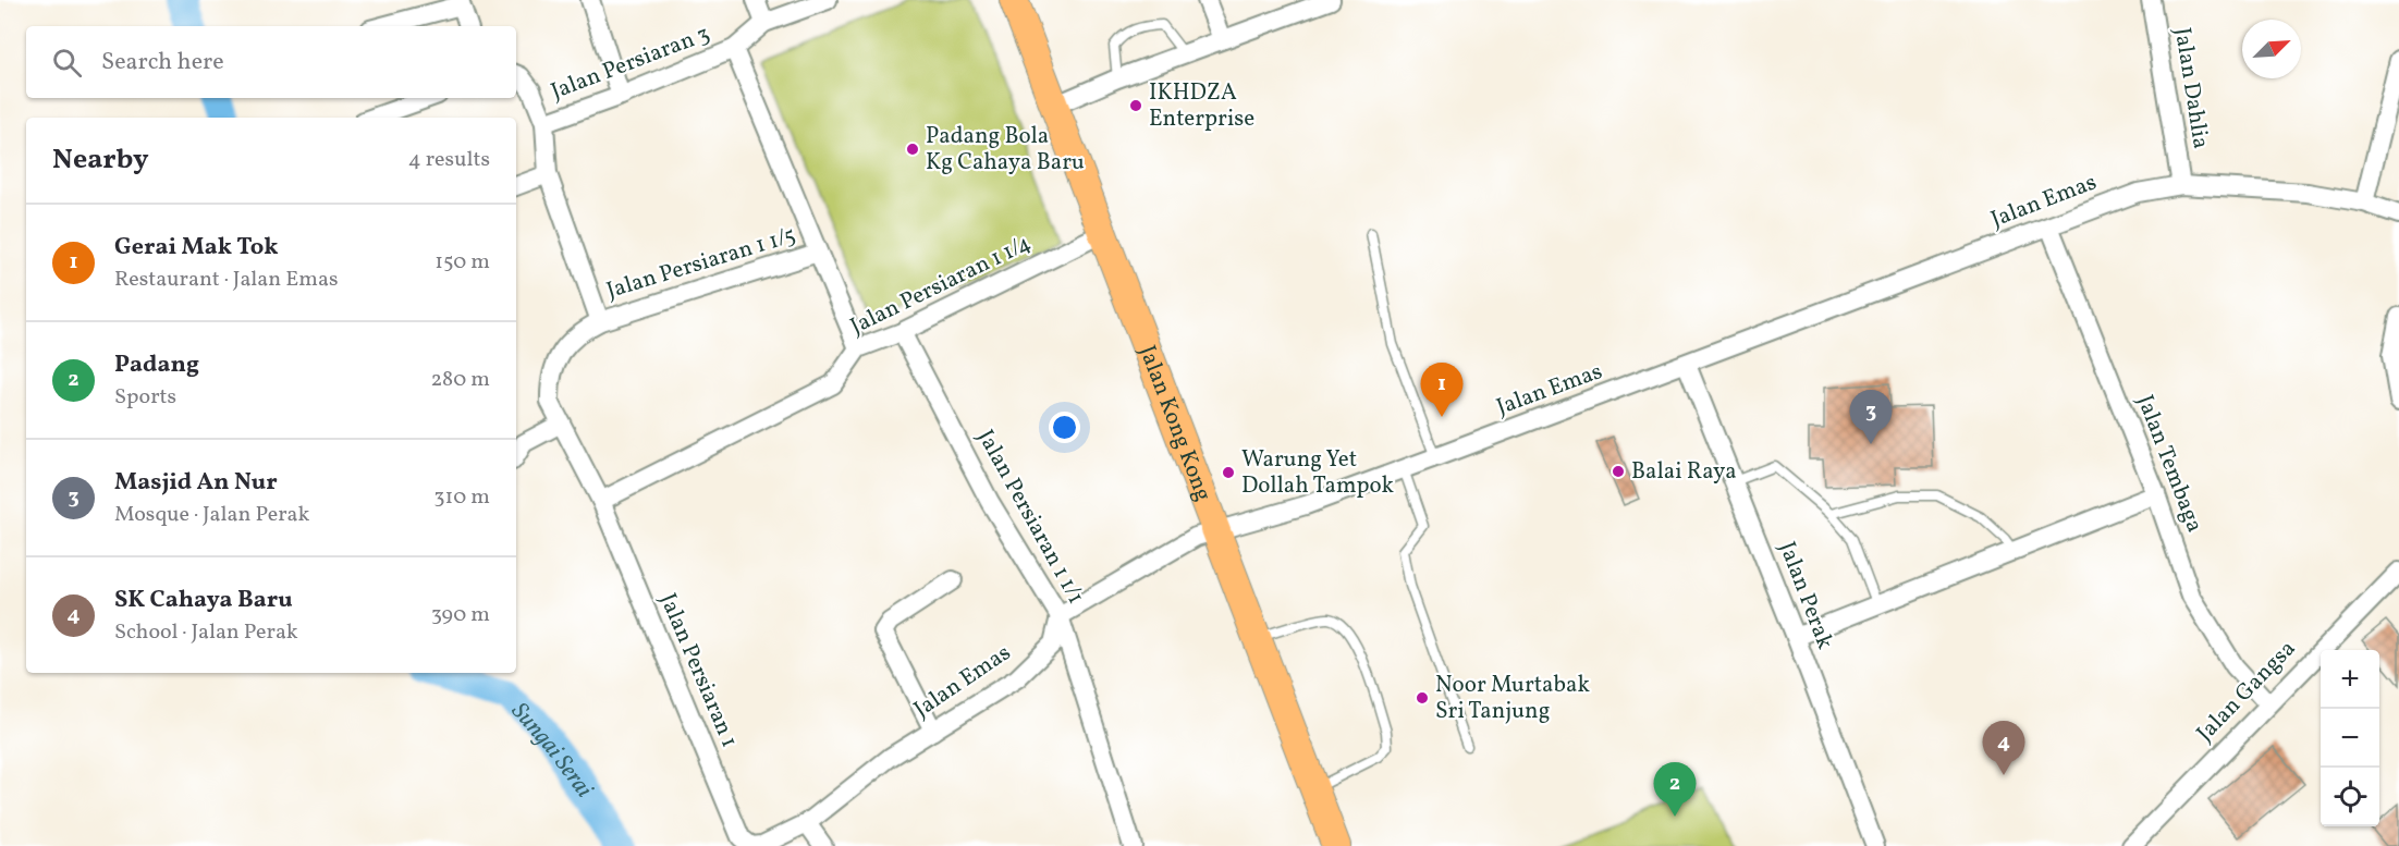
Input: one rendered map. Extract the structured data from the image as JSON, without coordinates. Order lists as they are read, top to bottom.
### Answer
{
  "streets": {
    "main road": ["Jalan Kong Kong"],
    "street": [
      "Jalan Persiaran 3",
      "Jalan Dahlia",
      "Jalan Emas",
      "Jalan Persiaran 1 1/5",
      "Jalan Persiaran 1 1/4",
      "Jalan Tembaga",
      "Jalan Persiaran 1 1/1",
      "Jalan Perak",
      "Jalan Persiaran 1",
      "Jalan Gangsa"
    ]
  },
  "crossings": [
    ["Jalan Dahlia", "Jalan Emas"],
    ["Jalan Emas", "Jalan Kong Kong"],
    ["Jalan Emas", "Jalan Tembaga"],
    ["Jalan Emas", "Jalan Persiaran 1 1/1"],
    ["Jalan Emas", "Jalan Perak"],
    ["Jalan Emas", "Jalan Persiaran 1"],
    ["Jalan Persiaran 1 1/5", "Jalan Persiaran 1"],
    ["Jalan Persiaran 1 1/4", "Jalan Kong Kong"],
    ["Jalan Persiaran 1 1/4", "Jalan Persiaran 1 1/1"],
    ["Jalan Persiaran 1 1/4", "Jalan Persiaran 1"],
    ["Jalan Tembaga", "Jalan Gangsa"]
  ],
  "water": ["Sungai Serai"],
  "places": [
    "IKHDZA Enterprise",
    "Padang Bola Kg Cahaya Baru",
    "Balai Raya",
    "Warung Yet Dollah Tampok",
    "Noor Murtabak Sri Tanjung"
  ],
  "north": "top right",
  "page": {
    "search": "Search here",
    "heading": ["Nearby", "4 results"],
    "list": [
      {
        "mark": "1",
        "name": "Gerai Mak Tok",
        "note": "Restaurant · Jalan Emas",
        "value": "150 m"
      },
      {
        "mark": "2",
        "name": "Padang",
        "note": "Sports",
        "value": "280 m"
      },
      {
        "mark": "3",
        "name": "Masjid An Nur",
        "note": "Mosque · Jalan Perak",
        "value": "310 m"
      },
      {
        "mark": "4",
        "name": "SK Cahaya Baru",
        "note": "School · Jalan Perak",
        "value": "390 m"
      }
    ],
    "pins": [
      "1",
      "3",
      "4",
      "2"
    ],
    "map_buttons": ["+", "−"]
  }
}
